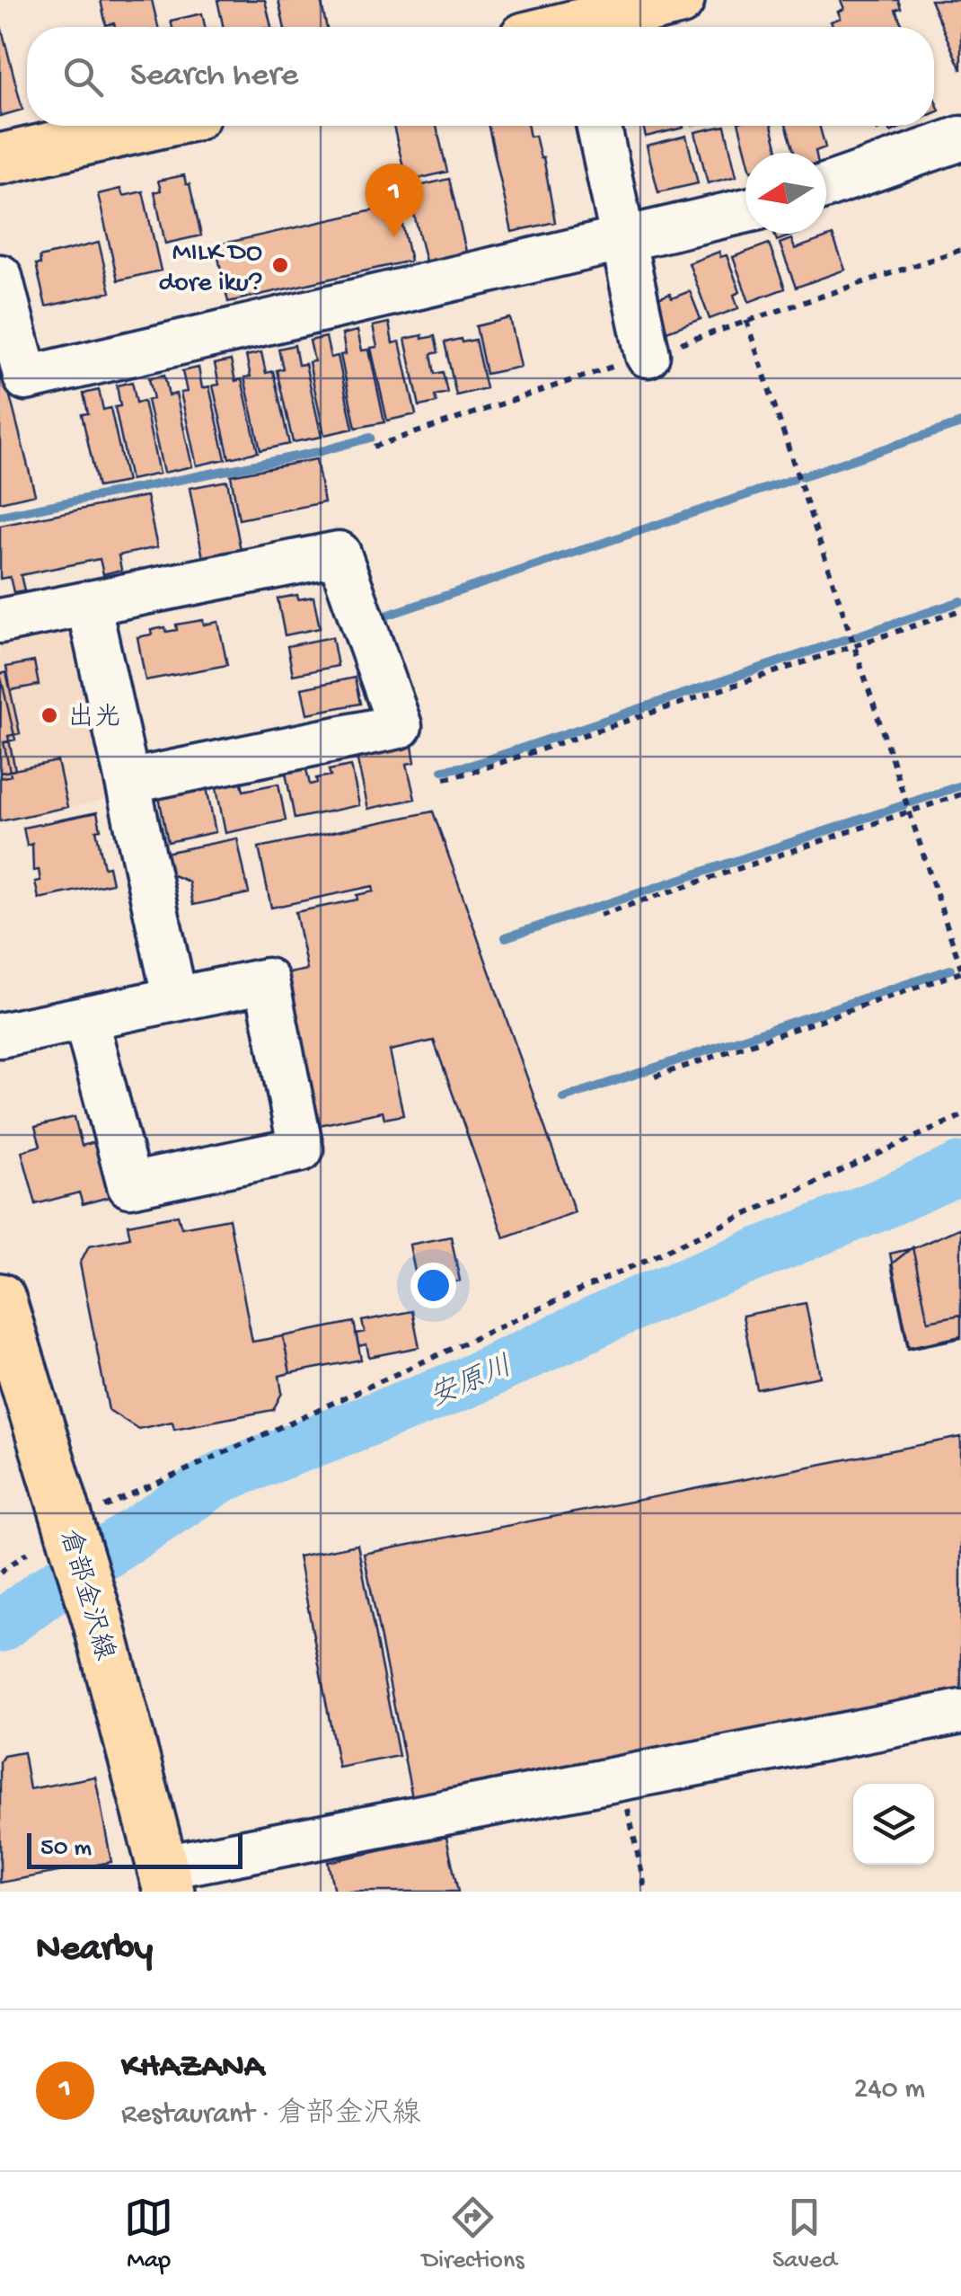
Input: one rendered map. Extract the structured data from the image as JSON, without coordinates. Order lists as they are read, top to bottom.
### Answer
{
  "streets": {
    "main road": ["倉部金沢線"]
  },
  "water": ["安原川"],
  "places": ["MILK DO dore iku?", "出光"],
  "scale_bar": "50 m",
  "north": "left",
  "page": {
    "search": "Search here",
    "pins": "1",
    "scale": "50 m",
    "heading": "Nearby",
    "list": [
      {
        "mark": "1",
        "name": "KHAZANA",
        "note": "Restaurant · 倉部金沢線",
        "value": "240 m"
      }
    ],
    "nav": ["Map", "Directions", "Saved"]
  }
}
